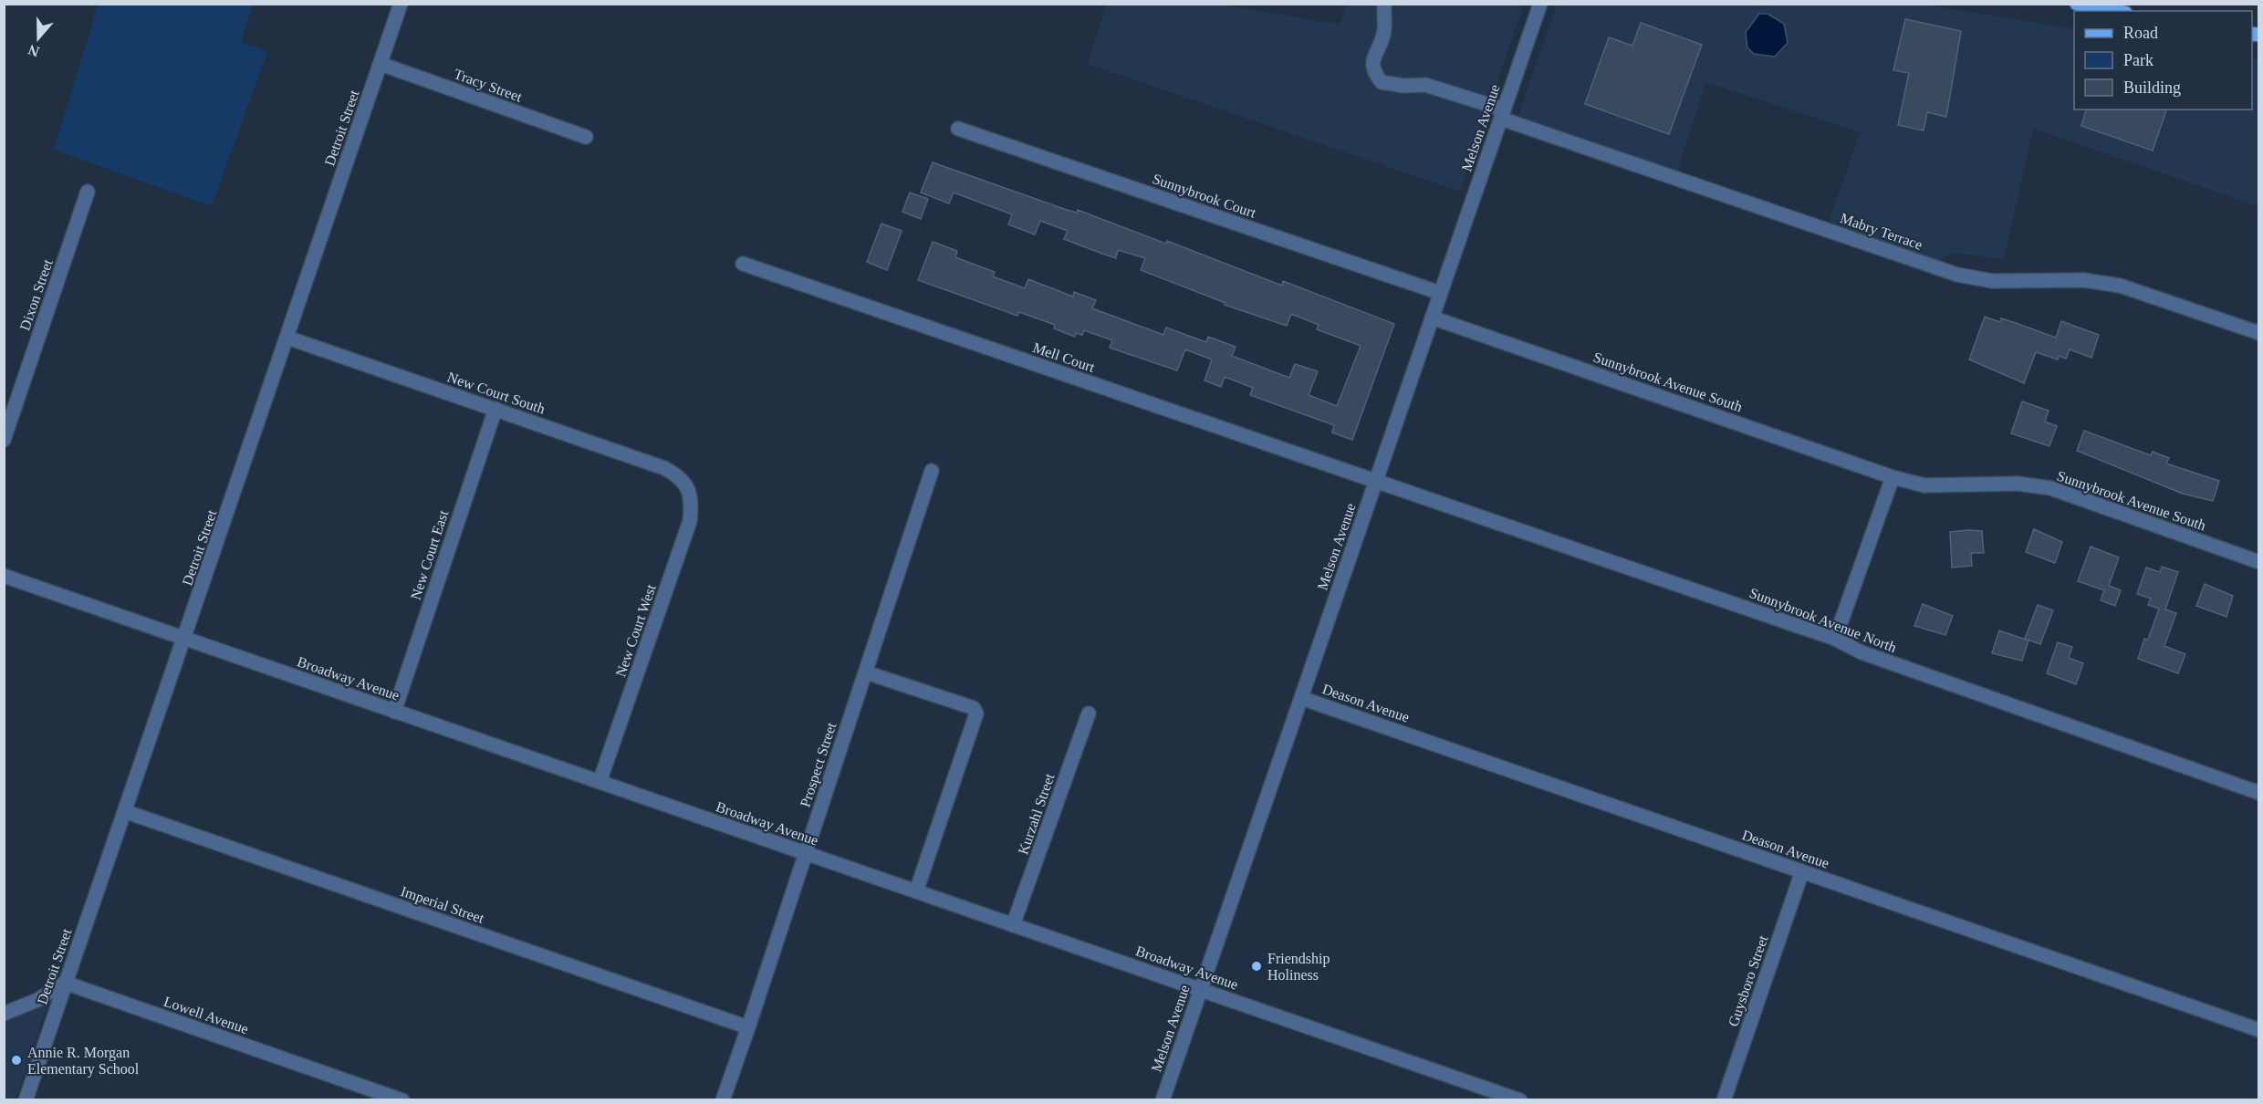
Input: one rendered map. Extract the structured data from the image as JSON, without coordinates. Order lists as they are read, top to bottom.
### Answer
{
  "streets": {
    "street": [
      "Tracy Street",
      "Detroit Street",
      "Melson Avenue",
      "Sunnybrook Court",
      "Mabry Terrace",
      "Dixon Street",
      "Mell Court",
      "Sunnybrook Avenue South",
      "New Court South",
      "New Court East",
      "Sunnybrook Avenue North",
      "New Court West",
      "Broadway Avenue",
      "Deason Avenue",
      "Prospect Street",
      "Kurzahl Street",
      "Imperial Street",
      "Guysboro Street",
      "Lowell Avenue"
    ]
  },
  "crossings": [
    ["Tracy Street", "Detroit Street"],
    ["Detroit Street", "New Court South"],
    ["Detroit Street", "Broadway Avenue"],
    ["Detroit Street", "Imperial Street"],
    ["Detroit Street", "Lowell Avenue"],
    ["Melson Avenue", "Sunnybrook Court"],
    ["Melson Avenue", "Mabry Terrace"],
    ["Melson Avenue", "Mell Court"],
    ["Melson Avenue", "Sunnybrook Avenue South"],
    ["Melson Avenue", "Sunnybrook Avenue North"],
    ["Melson Avenue", "Broadway Avenue"],
    ["Melson Avenue", "Deason Avenue"],
    ["Mell Court", "Sunnybrook Avenue North"],
    ["New Court South", "New Court East"],
    ["New Court South", "New Court West"],
    ["New Court East", "Broadway Avenue"],
    ["New Court West", "Broadway Avenue"],
    ["Broadway Avenue", "Prospect Street"],
    ["Broadway Avenue", "Kurzahl Street"],
    ["Deason Avenue", "Guysboro Street"],
    ["Prospect Street", "Imperial Street"]
  ],
  "places": ["Friendship Holiness", "Annie R. Morgan Elementary School"],
  "legend": ["Road", "Park", "Building"],
  "north": "bottom"
}
